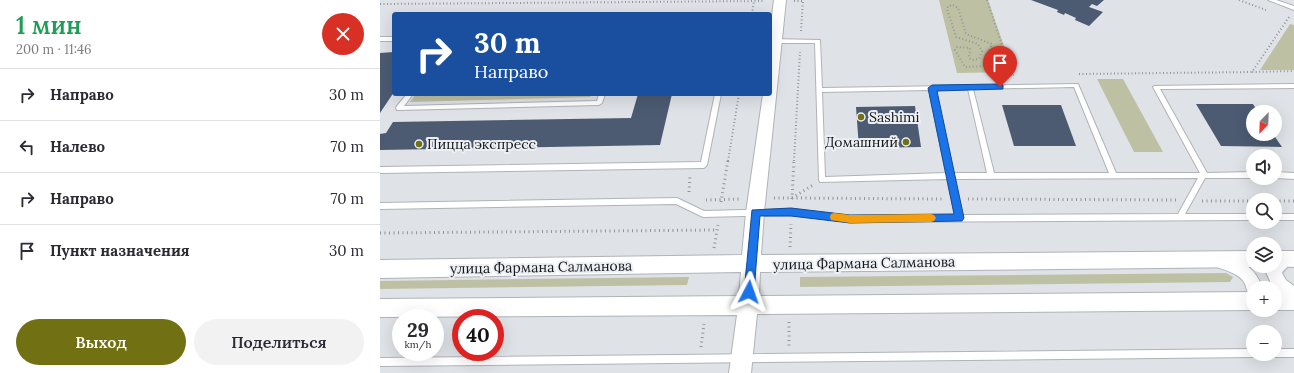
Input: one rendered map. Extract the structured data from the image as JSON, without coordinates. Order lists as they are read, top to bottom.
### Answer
{
  "streets": {
    "street": ["улица Фармана Салманова"]
  },
  "places": ["Sashimi", "Домашний", "Пицца экспресс"],
  "north": "bottom left",
  "page": {
    "heading": ["1 мин", "200 m · 11:46"],
    "turn": ["30 m", "Направо"],
    "list": [
      {
        "name": "Направо",
        "value": "30 m"
      },
      {
        "name": "Налево",
        "value": "70 m"
      },
      {
        "name": "Направо",
        "value": "70 m"
      },
      {
        "name": "Пункт назначения",
        "value": "30 m"
      }
    ],
    "map_buttons": ["+", "−"],
    "speed": "29 km/h",
    "limit": "40",
    "buttons": ["Выход", "Поделиться"]
  }
}
